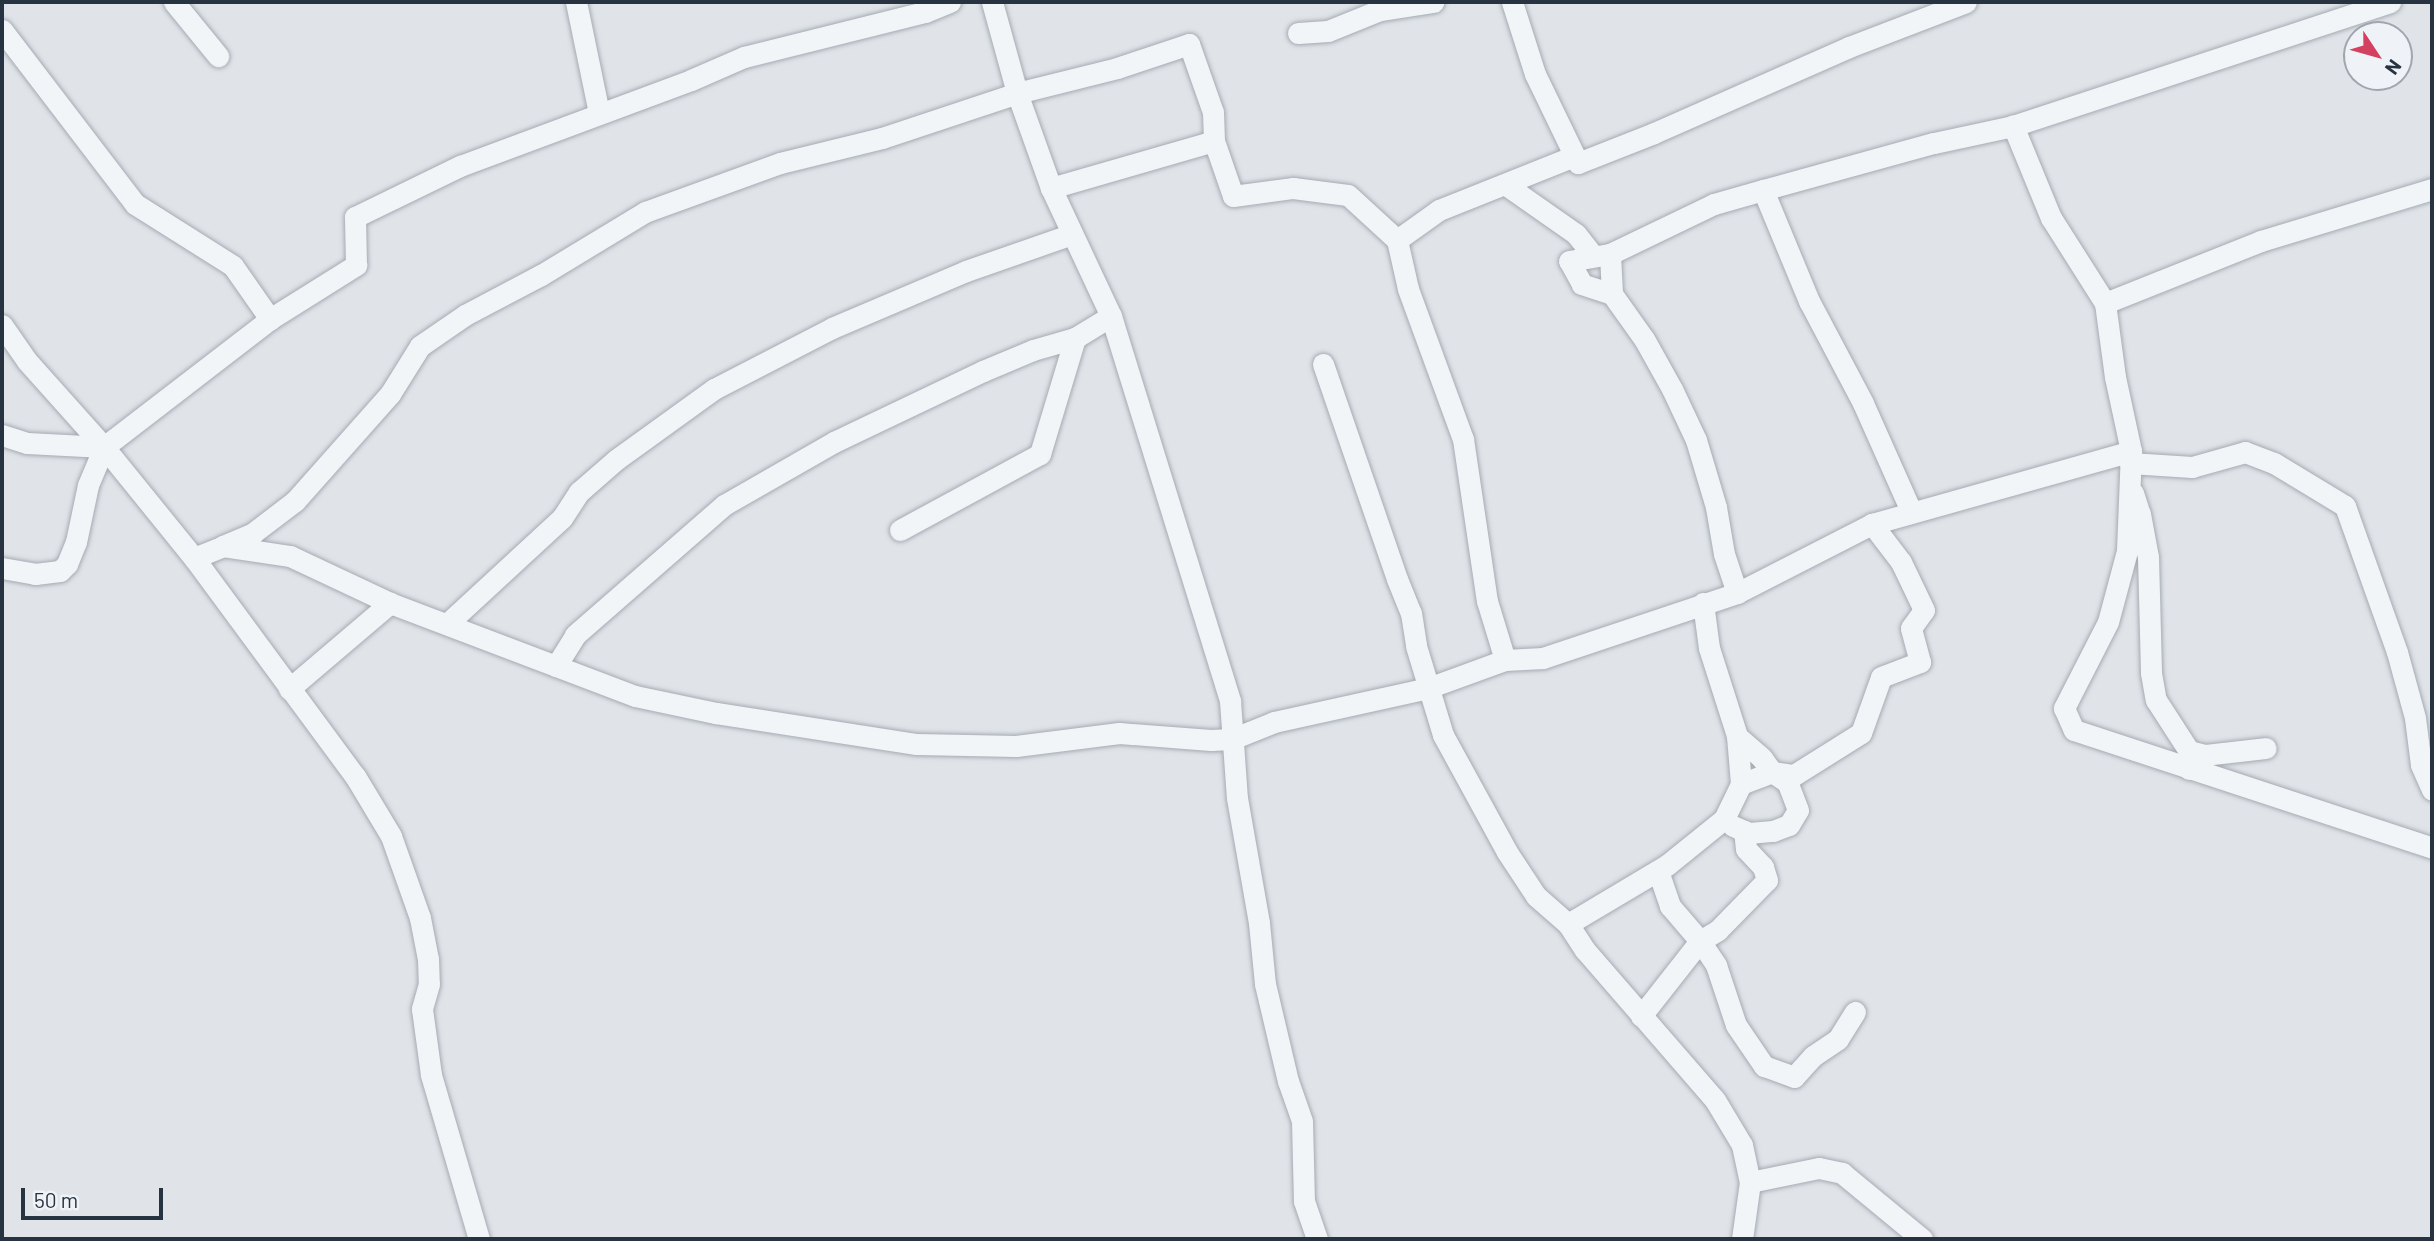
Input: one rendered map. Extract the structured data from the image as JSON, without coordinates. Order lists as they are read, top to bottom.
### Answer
{
  "scale_bar": "50 m",
  "north": "bottom right"
}
